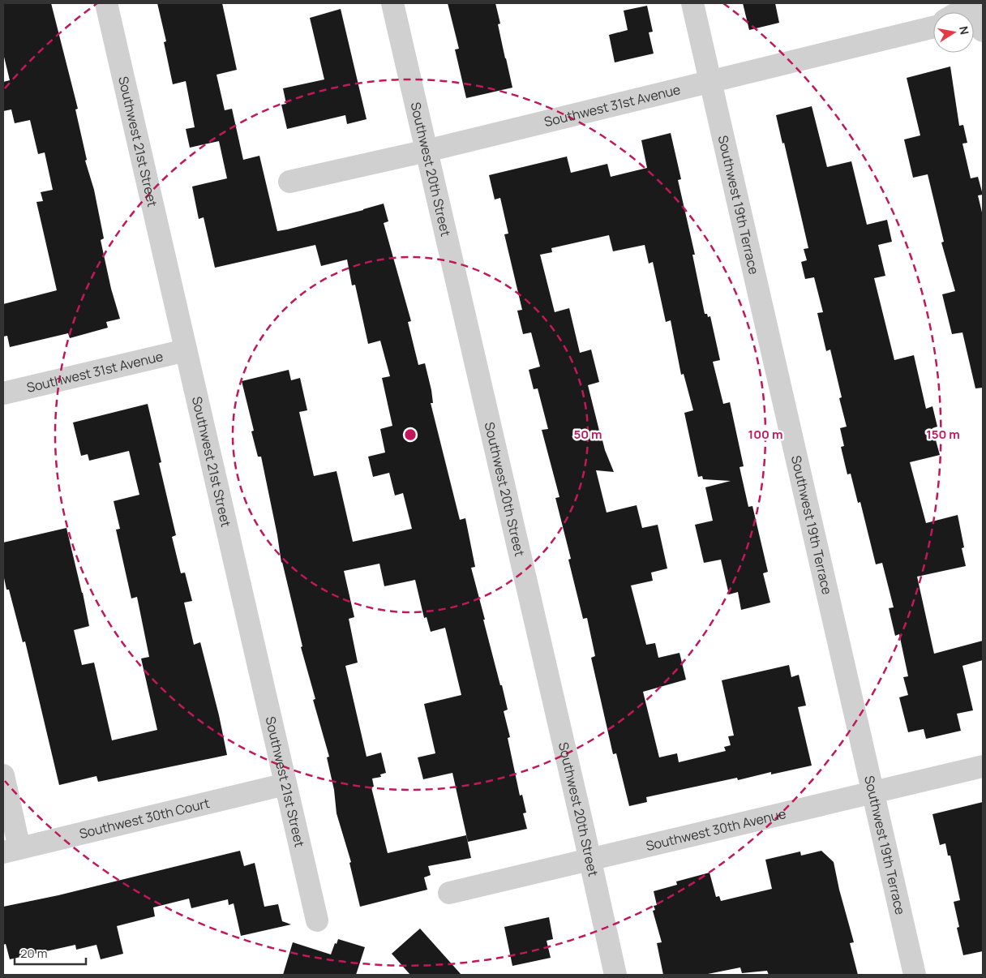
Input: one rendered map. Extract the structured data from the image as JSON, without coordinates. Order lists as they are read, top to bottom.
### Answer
{
  "streets": {
    "street": [
      "Southwest 31st Avenue",
      "Southwest 21st Street",
      "Southwest 20th Street",
      "Southwest 19th Terrace",
      "Southwest 30th Court",
      "Southwest 30th Avenue"
    ]
  },
  "crossings": [
    ["Southwest 31st Avenue", "Southwest 21st Street"],
    ["Southwest 31st Avenue", "Southwest 20th Street"],
    ["Southwest 31st Avenue", "Southwest 19th Terrace"],
    ["Southwest 21st Street", "Southwest 30th Court"],
    ["Southwest 20th Street", "Southwest 30th Avenue"],
    ["Southwest 19th Terrace", "Southwest 30th Avenue"]
  ],
  "scale_bar": "20 m",
  "north": "right",
  "rings": ["50 m", "100 m", "150 m"]
}
